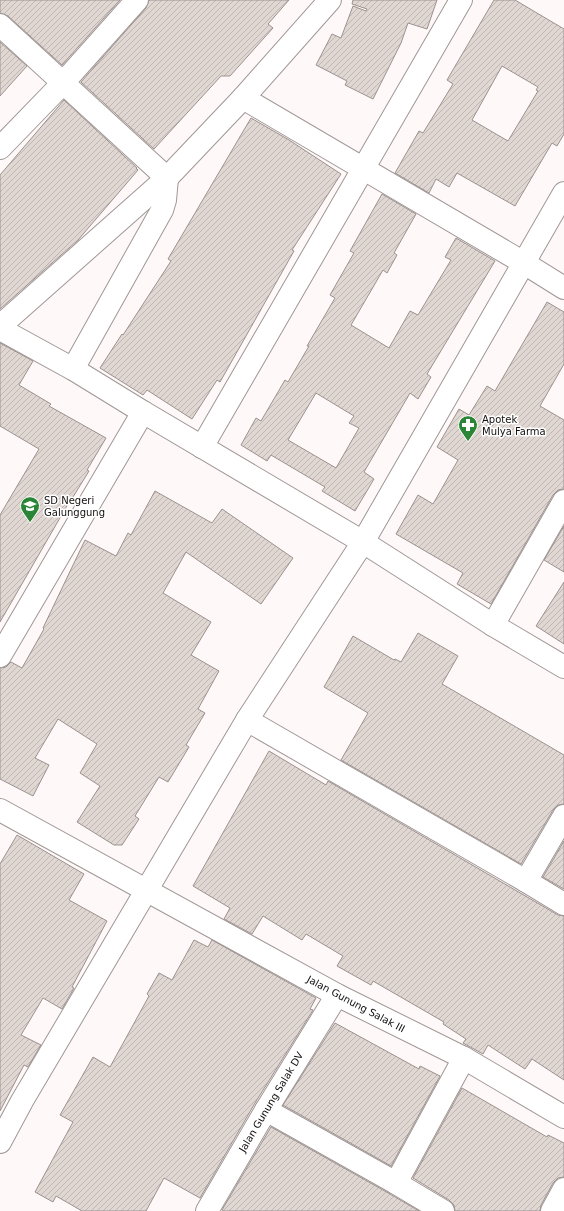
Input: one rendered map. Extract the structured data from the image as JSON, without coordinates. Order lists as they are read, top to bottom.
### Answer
{
  "streets": {
    "street": ["Jalan Gunung Salak III", "Jalan Gunung Salak DV"]
  },
  "crossings": [
    ["Jalan Gunung Salak III", "Jalan Gunung Salak DV"]
  ],
  "places": {
    "pharmacy": ["Apotek Mulya Farma"],
    "school or university": ["SD Negeri Galunggung"]
  }
}
